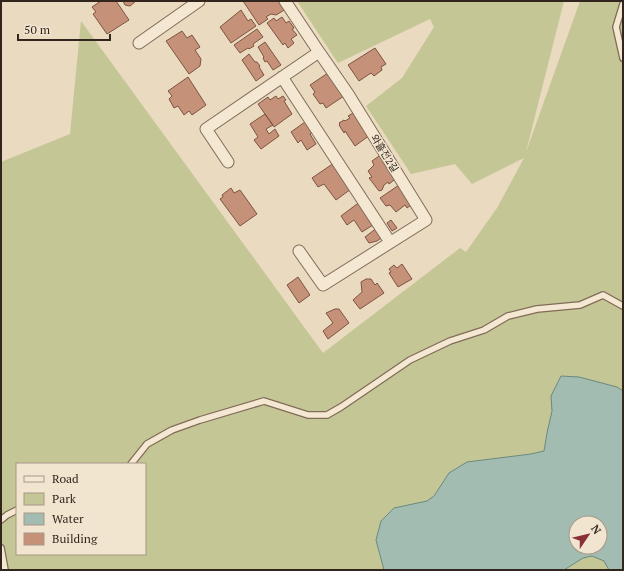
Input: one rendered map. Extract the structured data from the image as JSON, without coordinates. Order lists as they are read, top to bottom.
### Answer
{
  "streets": {
    "street": ["와흘전2길"]
  },
  "legend": [
    "Road",
    "Park",
    "Water",
    "Building"
  ],
  "scale_bar": "50 m",
  "north": "top right"
}
